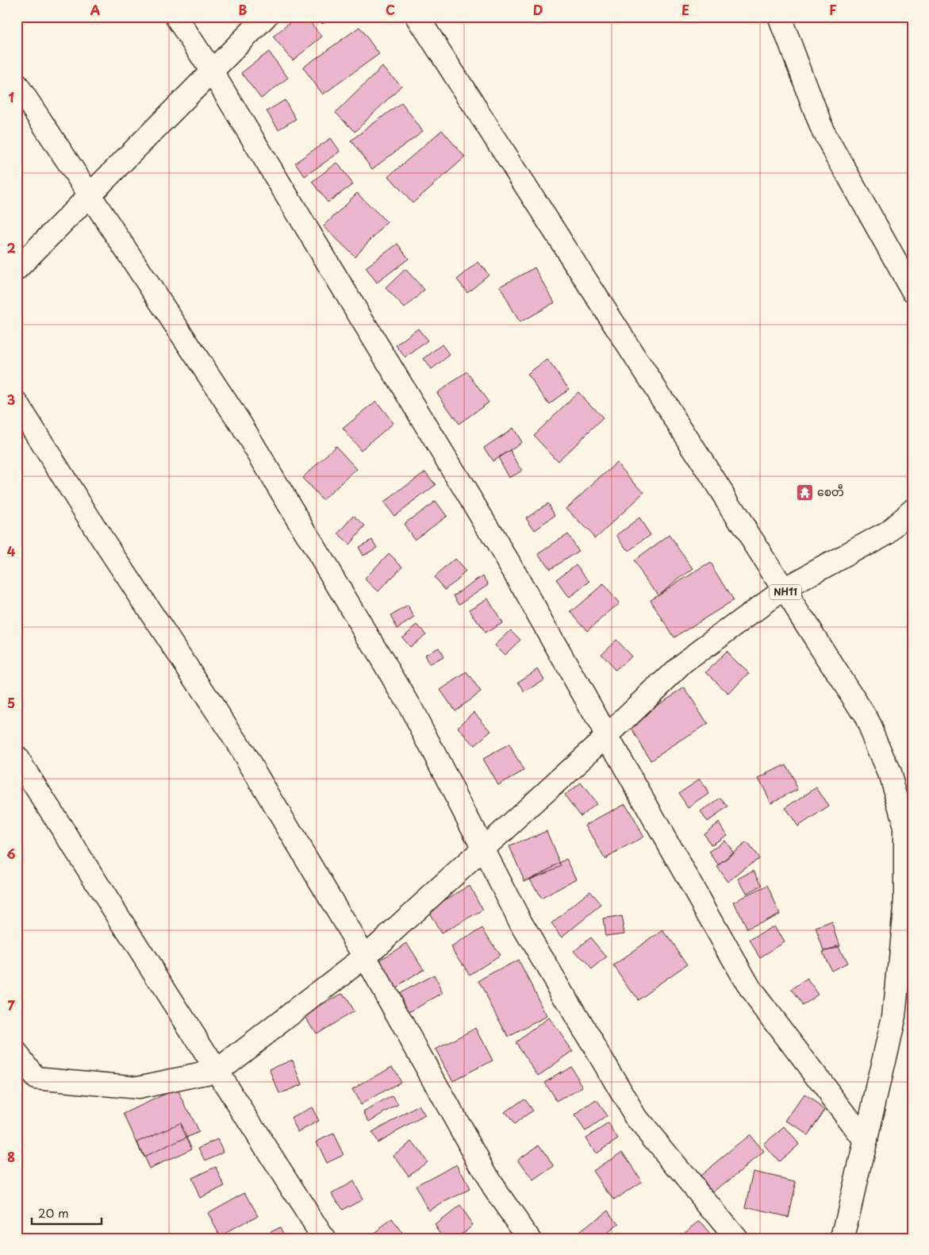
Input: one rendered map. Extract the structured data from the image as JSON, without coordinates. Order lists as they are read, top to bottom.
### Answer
{
  "streets": {
    "main road": ["NH11"]
  },
  "places": {
    "temple": ["စေတီ"]
  },
  "scale_bar": "20 m",
  "grid": {
    "columns": [
      "A",
      "B",
      "C",
      "D",
      "E",
      "F"
    ],
    "rows": [
      "1",
      "2",
      "3",
      "4",
      "5",
      "6",
      "7",
      "8"
    ]
  }
}
